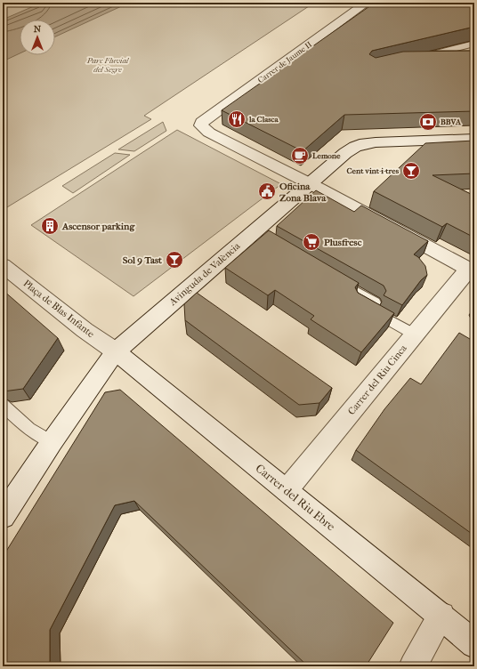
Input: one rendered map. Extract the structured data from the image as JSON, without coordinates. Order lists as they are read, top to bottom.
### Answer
{
  "streets": {
    "street": [
      "Carrer de Jaume II",
      "Avinguda de València",
      "Plaça de Blas Infante",
      "Carrer del Riu Cinca",
      "Carrer del Riu Ebre"
    ]
  },
  "crossings": [
    ["Carrer de Jaume II", "Avinguda de València"],
    ["Avinguda de València", "Plaça de Blas Infante"],
    ["Avinguda de València", "Carrer del Riu Ebre"],
    ["Plaça de Blas Infante", "Carrer del Riu Ebre"],
    ["Carrer del Riu Cinca", "Carrer del Riu Ebre"]
  ],
  "parks": ["Parc Fluvial del Segre"],
  "places": {
    "restaurant": ["la Clasca"],
    "bank": ["BBVA"],
    "cafe": ["Lemone"],
    "bar": ["Cent vint-i-tres", "Sol 9 Tast"],
    "public building": ["Oficina Zona Blava"],
    "building": ["Ascensor parking"],
    "supermarket": ["Plusfresc"]
  },
  "north": "top"
}
